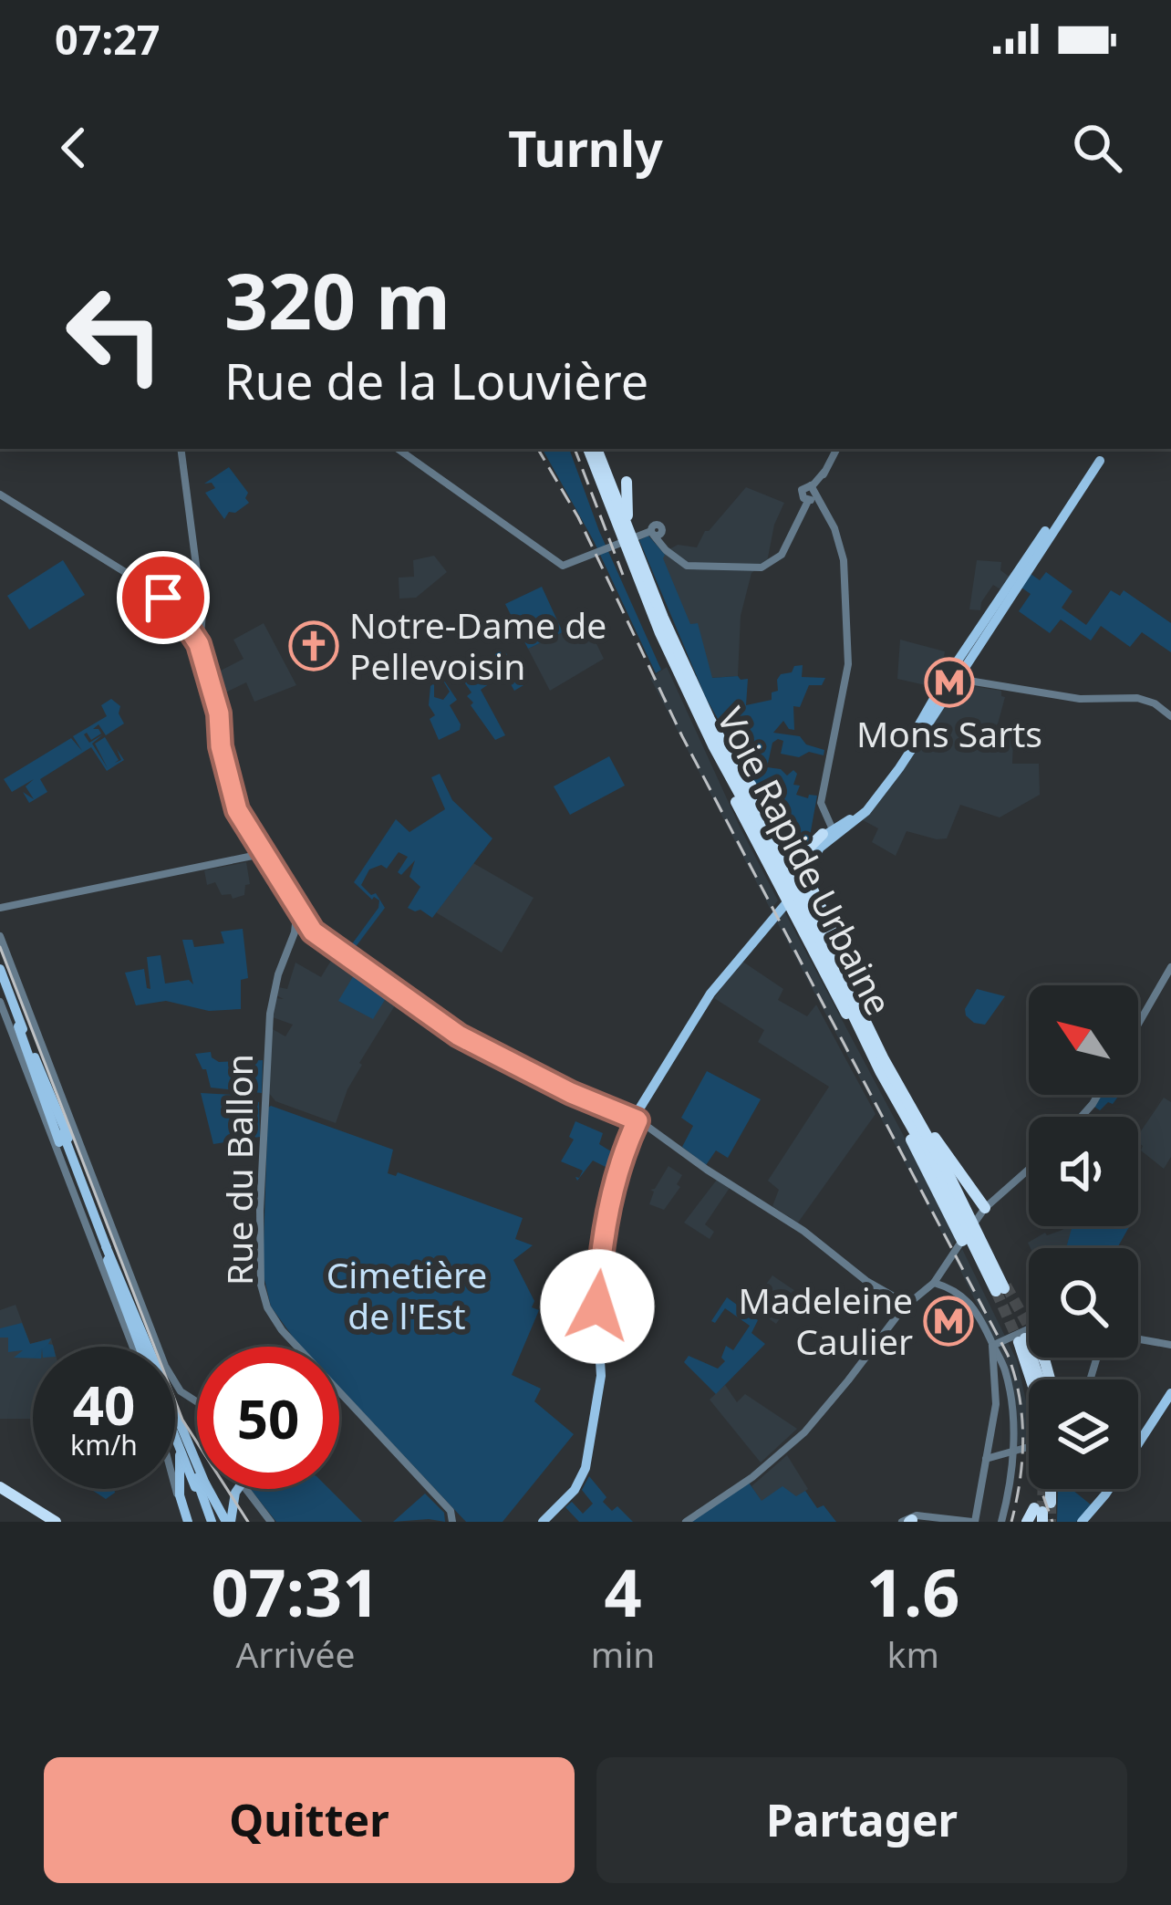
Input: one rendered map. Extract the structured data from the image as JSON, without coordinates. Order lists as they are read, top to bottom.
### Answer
{
  "streets": {
    "highway": ["Voie Rapide Urbaine"],
    "street": ["Rue du Ballon"]
  },
  "parks": ["Cimetière de l'Est"],
  "places": {
    "church": ["Notre-Dame de Pellevoisin"],
    "metro station": ["Mons Sarts", "Madeleine Caulier"]
  },
  "north": "top left",
  "page": {
    "status": "07:27",
    "header": "Turnly",
    "turn": ["320 m", "Rue de la Louvière"],
    "speed": "40 km/h",
    "limit": "50",
    "eta": [
      "07:31",
      "Arrivée",
      "4",
      "min",
      "1.6",
      "km"
    ],
    "buttons": ["Quitter", "Partager"]
  }
}
